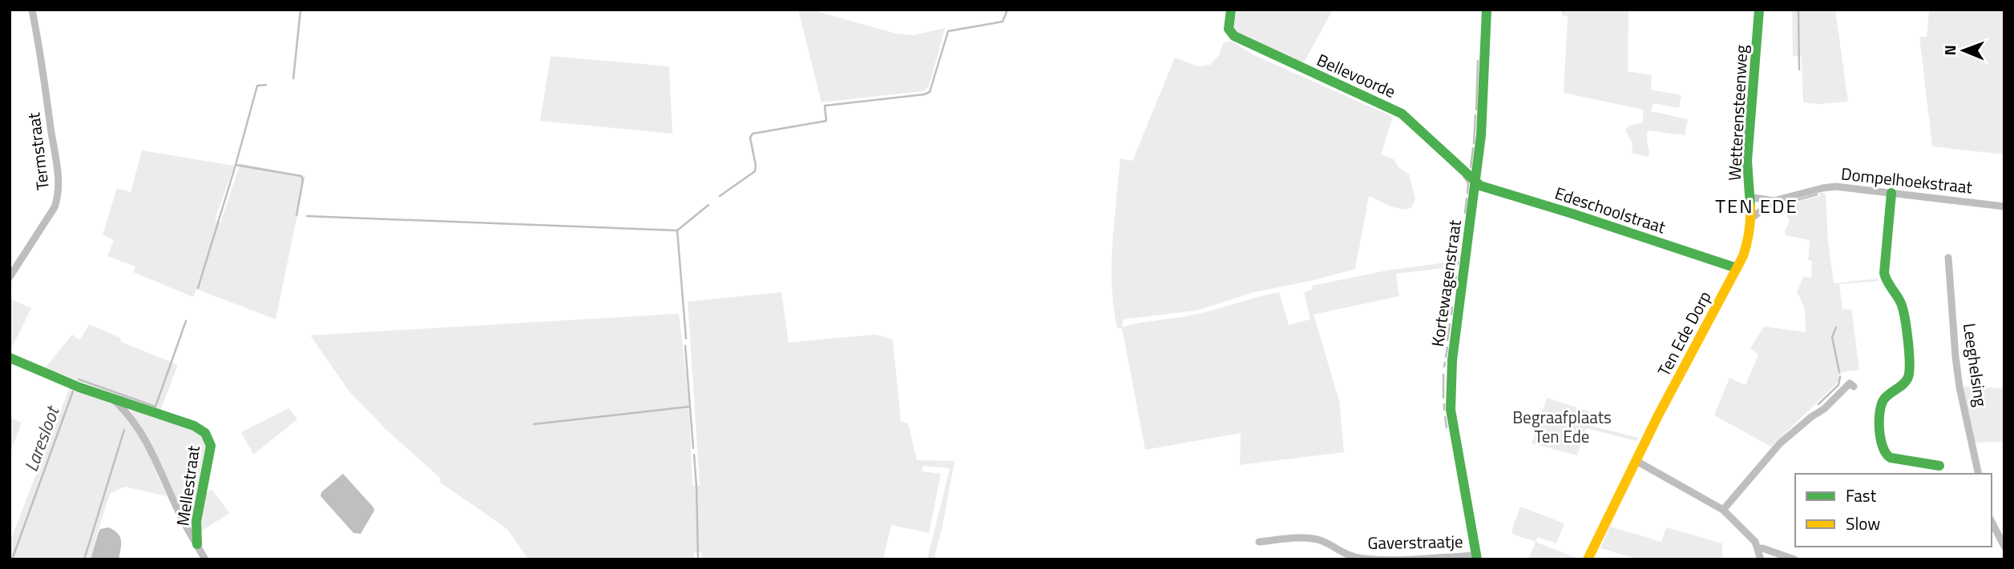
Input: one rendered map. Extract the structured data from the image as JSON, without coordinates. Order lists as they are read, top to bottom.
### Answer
{
  "streets": {
    "street": [
      "Bellevoorde",
      "Wetterensteenweg",
      "Termstraat",
      "Dompelhoekstraat",
      "Edeschoolstraat",
      "Kortewagenstraat",
      "Ten Ede Dorp",
      "Leeghelsing",
      "Mellestraat",
      "Gaverstraatje"
    ]
  },
  "crossings": [
    ["Bellevoorde", "Edeschoolstraat"],
    ["Bellevoorde", "Kortewagenstraat"],
    ["Wetterensteenweg", "Dompelhoekstraat"],
    ["Wetterensteenweg", "Ten Ede Dorp"],
    ["Dompelhoekstraat", "Ten Ede Dorp"],
    ["Edeschoolstraat", "Kortewagenstraat"],
    ["Edeschoolstraat", "Ten Ede Dorp"],
    ["Kortewagenstraat", "Gaverstraatje"]
  ],
  "districts": ["TEN EDE"],
  "water": ["Laresloot"],
  "parks": ["Begraafplaats Ten Ede"],
  "legend": ["Fast", "Slow"],
  "north": "left"
}
